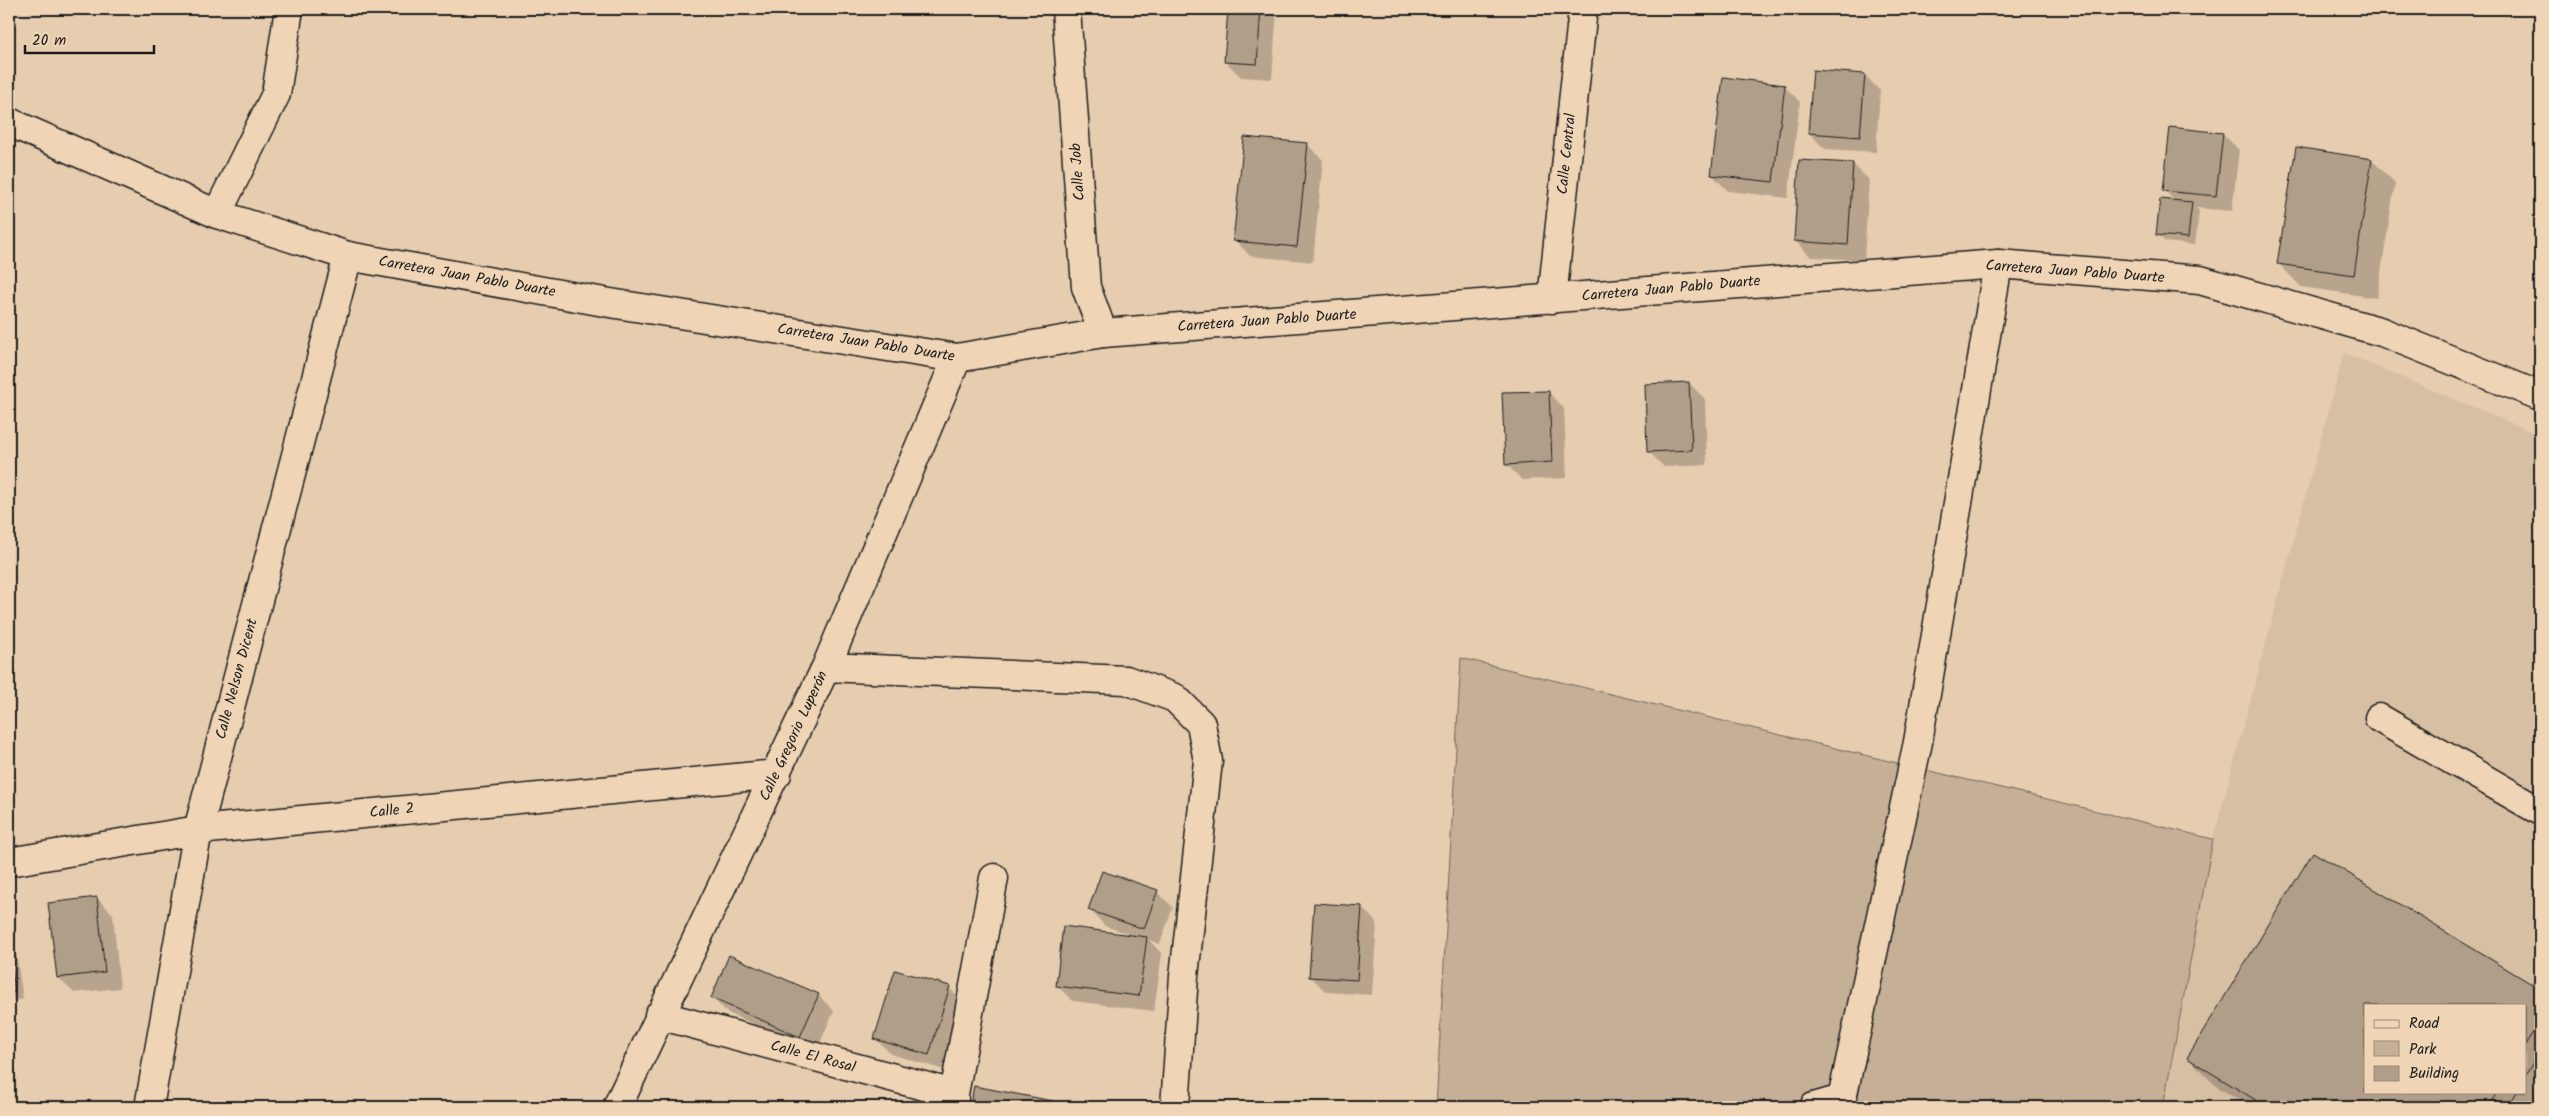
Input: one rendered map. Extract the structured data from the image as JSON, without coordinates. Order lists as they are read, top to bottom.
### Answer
{
  "streets": {
    "street": [
      "Calle Central",
      "Calle Job",
      "Carretera Juan Pablo Duarte",
      "Calle Nelson Dicent",
      "Calle Gregorio Luperón",
      "Calle 2",
      "Calle El Rosal"
    ]
  },
  "crossings": [
    ["Calle Central", "Carretera Juan Pablo Duarte"],
    ["Calle Job", "Carretera Juan Pablo Duarte"],
    ["Carretera Juan Pablo Duarte", "Calle Nelson Dicent"],
    ["Carretera Juan Pablo Duarte", "Calle Gregorio Luperón"],
    ["Calle Nelson Dicent", "Calle 2"],
    ["Calle Gregorio Luperón", "Calle 2"],
    ["Calle Gregorio Luperón", "Calle El Rosal"]
  ],
  "legend": ["Road", "Park", "Building"],
  "scale_bar": "20 m"
}
